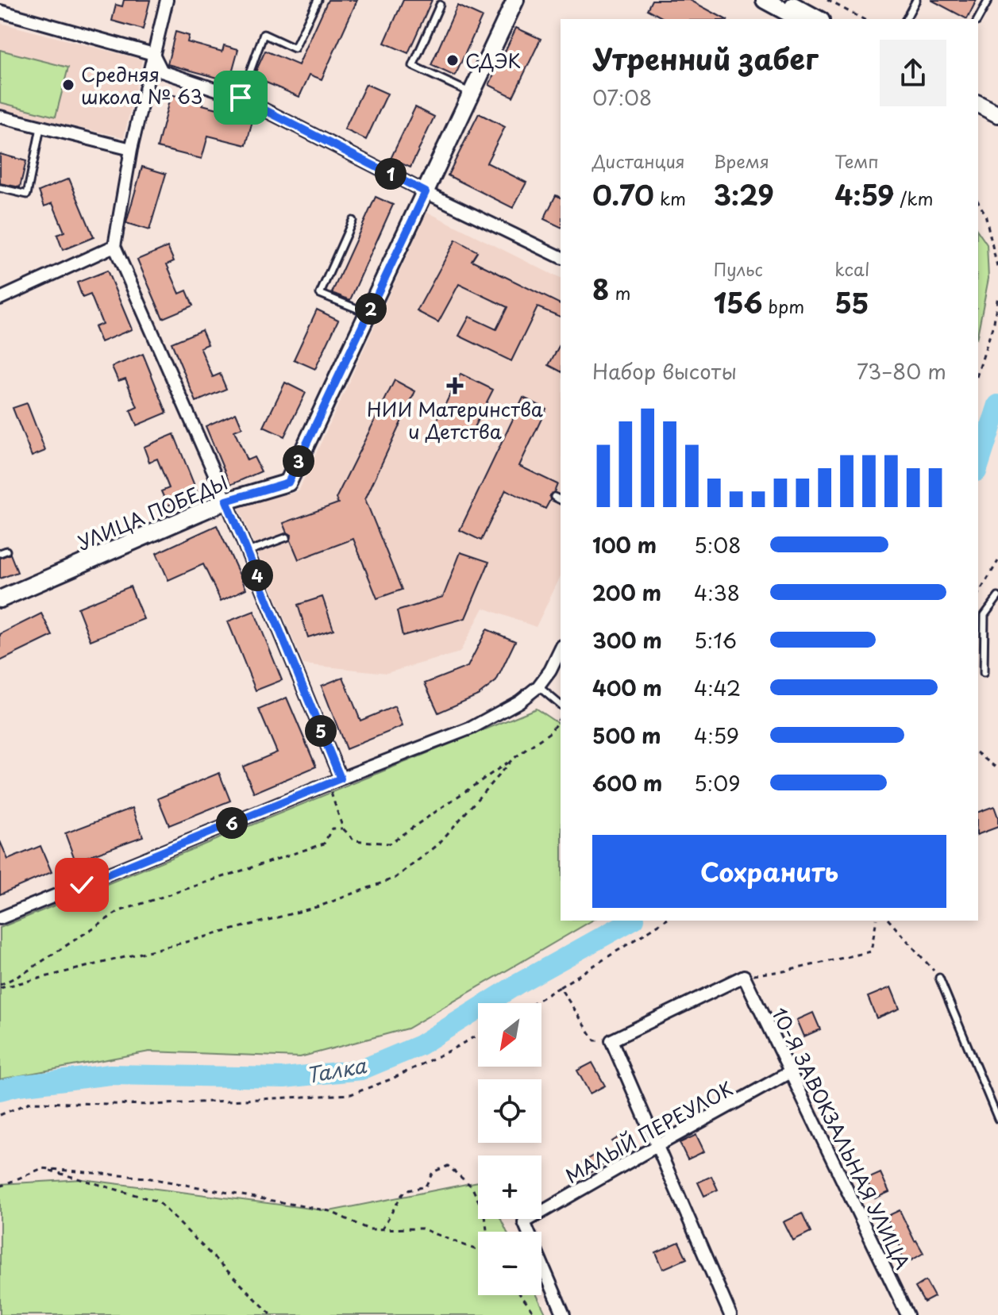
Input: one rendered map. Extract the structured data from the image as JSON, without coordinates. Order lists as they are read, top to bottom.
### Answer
{
  "streets": {
    "street": ["УЛИЦА ПОБЕДЫ", "МАЛЫЙ ПЕРЕУЛОК", "10-Я ЗАВОКЗАЛЬНАЯ УЛИЦА"]
  },
  "crossings": [
    ["МАЛЫЙ ПЕРЕУЛОК", "10-Я ЗАВОКЗАЛЬНАЯ УЛИЦА"]
  ],
  "water": ["Талка"],
  "places": {
    "other": ["СДЭК", "Средняя школа № 63"],
    "health": ["НИИ Материнства и Детства"]
  },
  "north": "bottom left",
  "page": {
    "heading": ["Утренний забег", "07:08"],
    "stats": [
      ["Дистанция", "0.70 km"],
      ["Время", "3:29"],
      ["Темп", "4:59 /km"],
      ["8 m"],
      ["Пульс", "156 bpm"],
      ["kcal", "55"]
    ],
    "pins": [
      "1",
      "2",
      "3",
      "4",
      "5",
      "6"
    ],
    "chart": ["Набор высоты", "73–80 m"],
    "list": [
      {
        "name": "100 m",
        "note": "5:08"
      },
      {
        "name": "200 m",
        "note": "4:38"
      },
      {
        "name": "300 m",
        "note": "5:16"
      },
      {
        "name": "400 m",
        "note": "4:42"
      },
      {
        "name": "500 m",
        "note": "4:59"
      },
      {
        "name": "600 m",
        "note": "5:09"
      }
    ],
    "buttons": "Сохранить",
    "map_buttons": ["+", "−"]
  }
}
